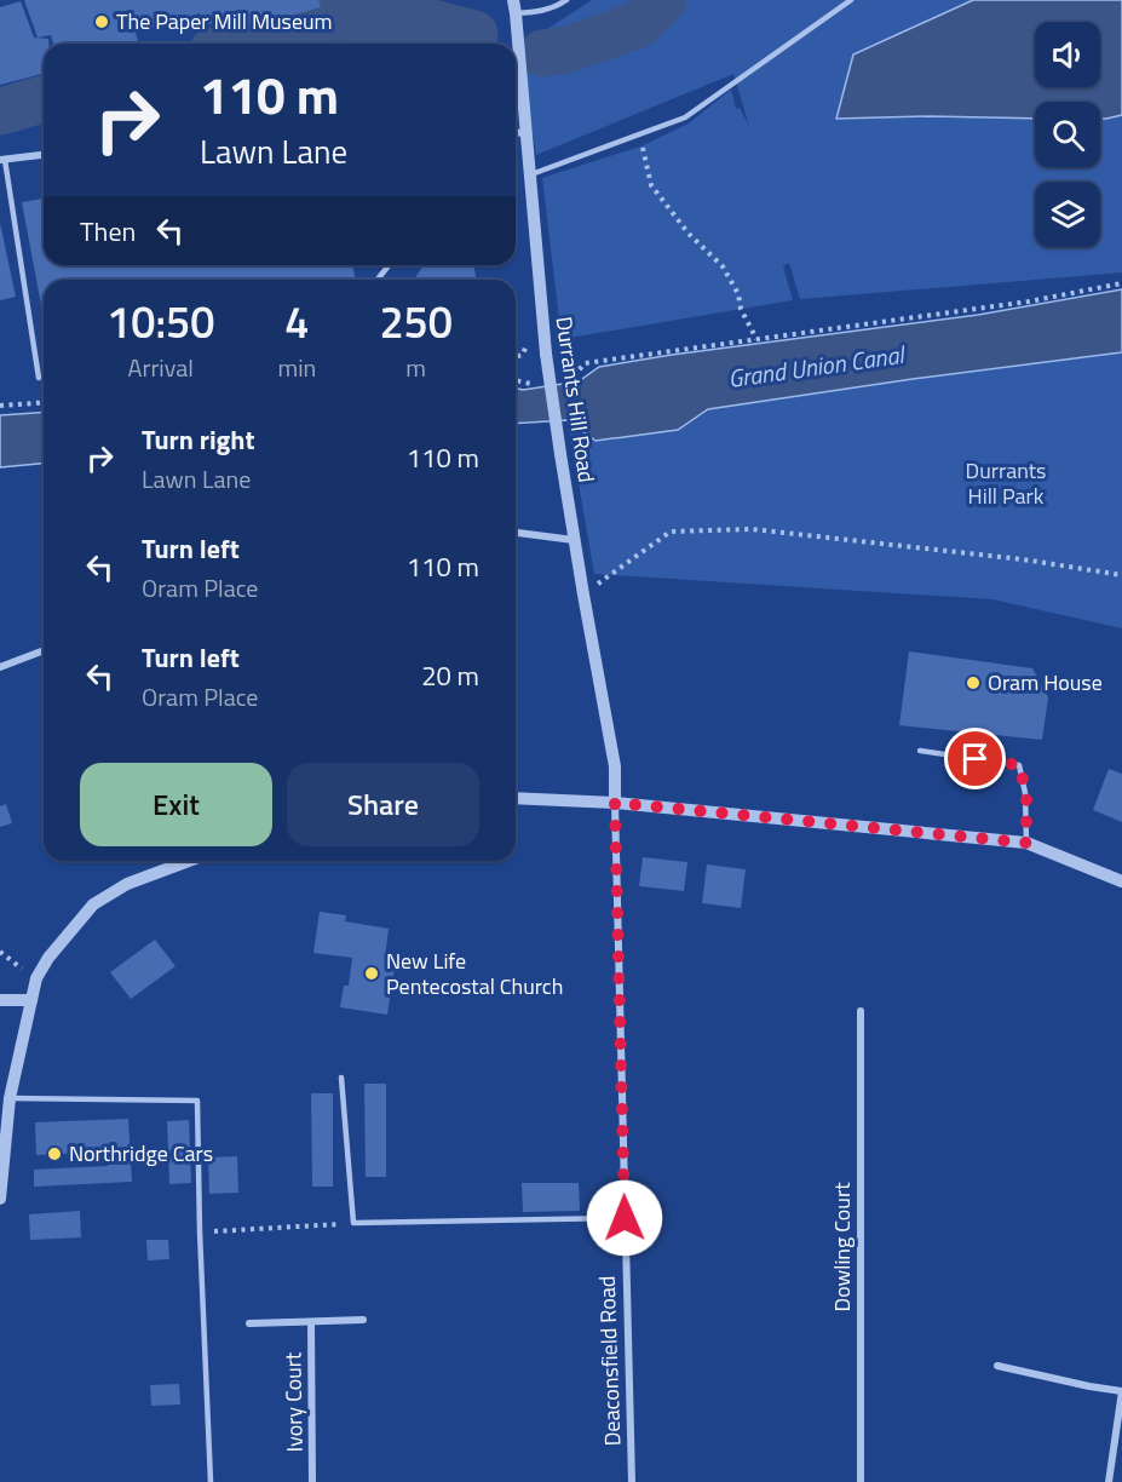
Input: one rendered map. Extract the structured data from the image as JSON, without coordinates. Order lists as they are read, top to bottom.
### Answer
{
  "streets": {
    "street": [
      "Durrants Hill Road",
      "Dowling Court",
      "Deaconsfield Road",
      "Ivory Court"
    ]
  },
  "crossings": [
    ["Durrants Hill Road", "Deaconsfield Road"]
  ],
  "water": ["Grand Union Canal"],
  "parks": ["Durrants Hill Park"],
  "places": [
    "The Paper Mill Museum",
    "Oram House",
    "New Life Pentecostal Church",
    "Northridge Cars"
  ],
  "page": {
    "turn": ["110 m", "Lawn Lane"],
    "then": "Then",
    "eta": [
      "10:50",
      "Arrival",
      "4",
      "min",
      "250",
      "m"
    ],
    "list": [
      {
        "name": "Turn right",
        "note": "Lawn Lane",
        "value": "110 m"
      },
      {
        "name": "Turn left",
        "note": "Oram Place",
        "value": "110 m"
      },
      {
        "name": "Turn left",
        "note": "Oram Place",
        "value": "20 m"
      }
    ],
    "buttons": ["Exit", "Share"]
  }
}
